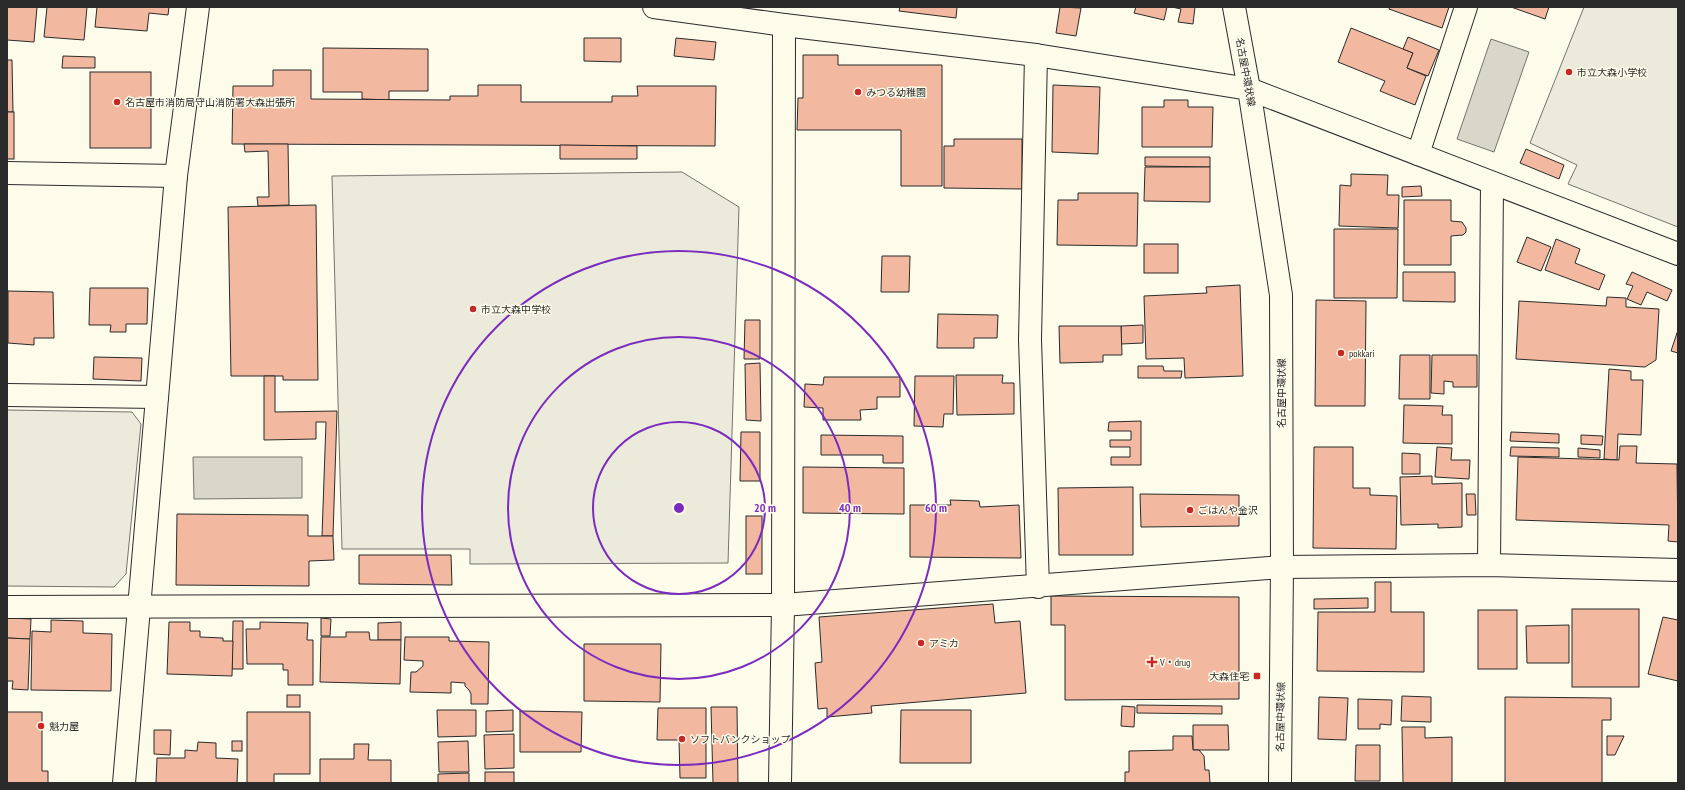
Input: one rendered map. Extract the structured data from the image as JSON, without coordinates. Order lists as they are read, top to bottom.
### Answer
{
  "streets": {
    "street": ["名古屋中環状線"]
  },
  "places": {
    "other": [
      "市立大森小学校",
      "みつる幼稚園",
      "名古屋市消防局守山消防署大森出張所",
      "市立大森中学校",
      "pokkari",
      "ごはんや金沢",
      "アミカ",
      "魁力屋",
      "ソフトバンクショップ"
    ],
    "health": ["V・drug"],
    "transit": ["大森住宅"]
  },
  "rings": ["20 m", "40 m", "60 m"]
}
